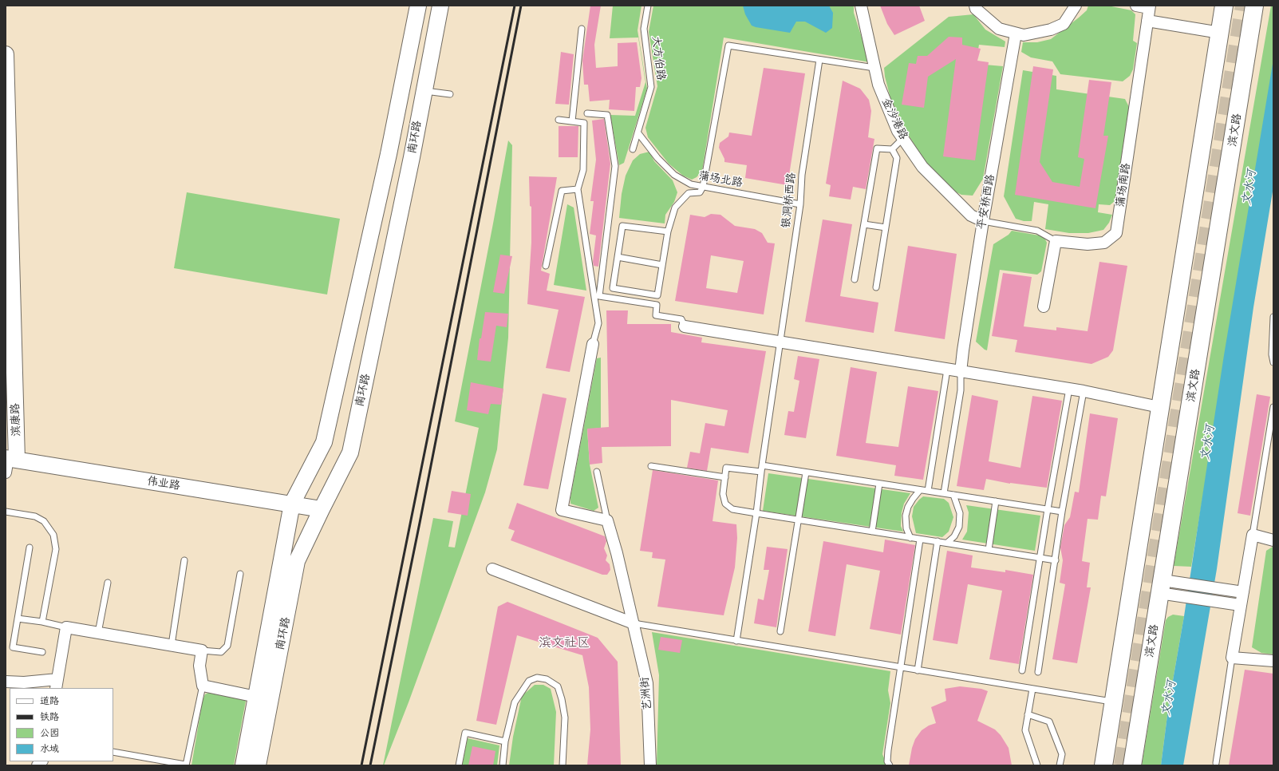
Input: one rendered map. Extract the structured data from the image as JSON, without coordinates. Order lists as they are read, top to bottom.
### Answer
{
  "streets": {
    "main road": [
      "滨文路",
      "南环路",
      "滨康路",
      "伟业路"
    ],
    "street": [
      "金沙港路",
      "蒲场南路",
      "平安桥西路",
      "艺洲街"
    ],
    "lane": ["大方伯路", "蒲场北路", "银洞桥西路"]
  },
  "crossings": [
    ["大方伯路", "蒲场北路"],
    ["金沙港路", "平安桥西路"],
    ["南环路", "伟业路"],
    ["蒲场北路", "银洞桥西路"],
    ["滨康路", "伟业路"]
  ],
  "districts": ["滨文社区"],
  "water": ["文水河"],
  "legend": [
    "道路",
    "铁路",
    "公园",
    "水域"
  ]
}
